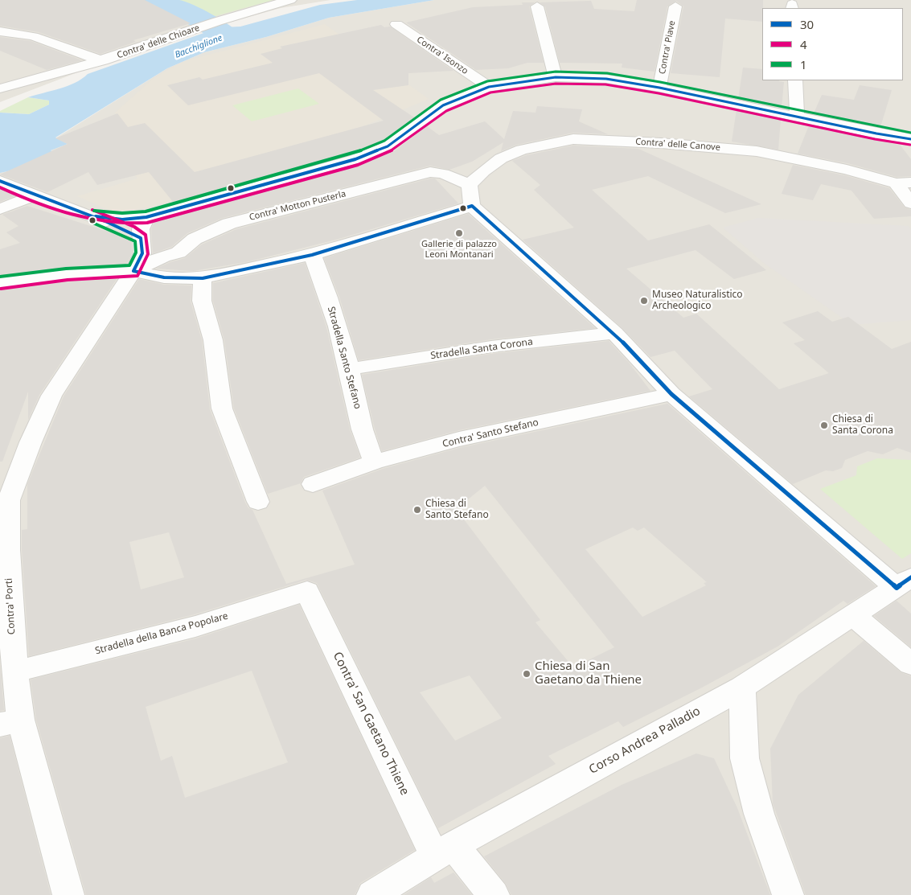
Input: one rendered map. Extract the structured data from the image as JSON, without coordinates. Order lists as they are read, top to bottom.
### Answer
{
  "streets": {
    "street": [
      "Contra' delle Chioare",
      "Contra' Piave",
      "Contra' Isonzo",
      "Contra' delle Canove",
      "Contra' Motton Pusterla",
      "Stradella Santa Corona",
      "Stradella Santo Stefano",
      "Contra' Santo Stefano",
      "Contra' Porti",
      "Stradella della Banca Popolare",
      "Contra' San Gaetano Thiene",
      "Corso Andrea Palladio"
    ]
  },
  "crossings": [
    ["Contra' delle Canove", "Contra' Motton Pusterla"],
    ["Contra' Motton Pusterla", "Contra' Porti"],
    ["Stradella Santa Corona", "Stradella Santo Stefano"],
    ["Stradella Santo Stefano", "Contra' Santo Stefano"],
    ["Contra' Porti", "Stradella della Banca Popolare"],
    ["Stradella della Banca Popolare", "Contra' San Gaetano Thiene"],
    ["Contra' San Gaetano Thiene", "Corso Andrea Palladio"]
  ],
  "water": ["Bacchiglione"],
  "places": [
    "Gallerie di palazzo Leoni Montanari",
    "Museo Naturalistico Archeologico",
    "Chiesa di Santa Corona",
    "Chiesa di Santo Stefano",
    "Chiesa di San Gaetano da Thiene"
  ],
  "lines": ["transit line 1", "transit line 30", "transit line 4"],
  "legend": ["30", "4", "1"]
}
